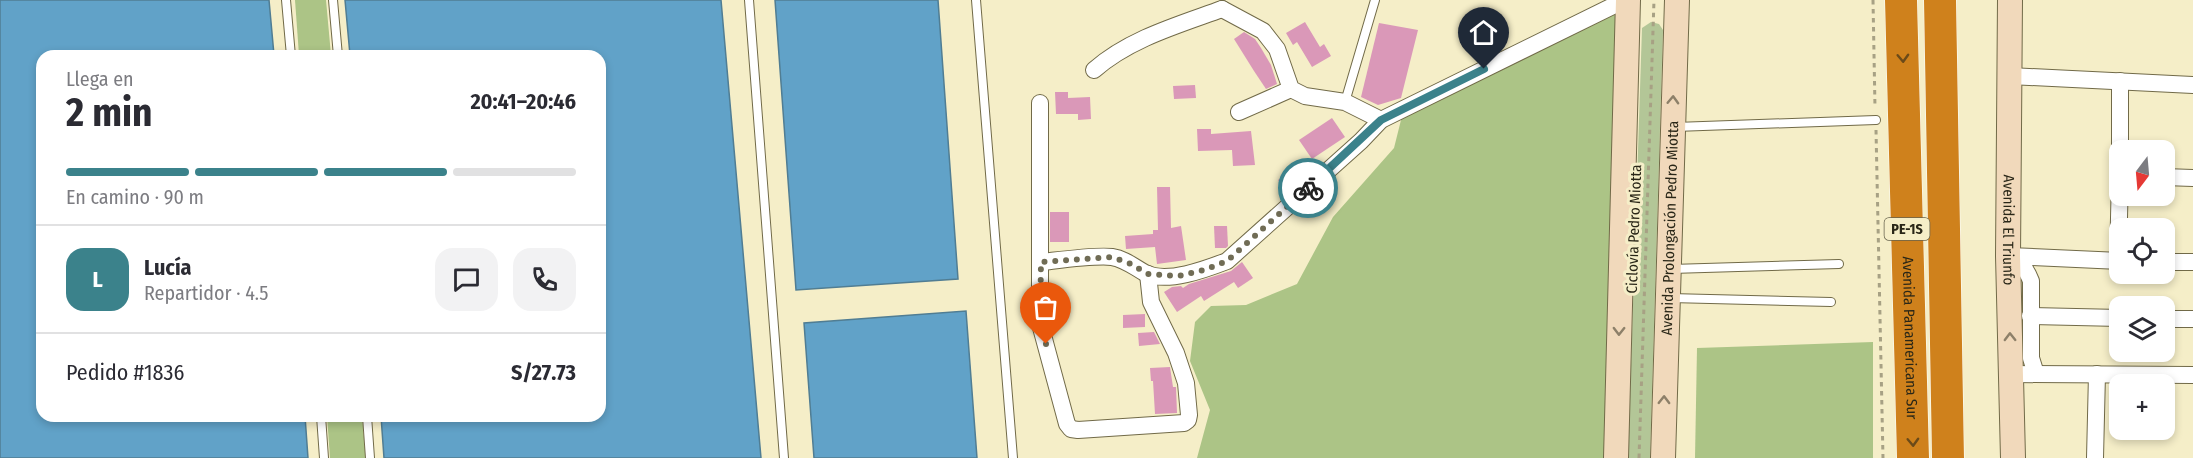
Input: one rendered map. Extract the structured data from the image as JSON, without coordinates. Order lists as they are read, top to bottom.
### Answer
{
  "streets": {
    "highway": ["PE-1S", "Avenida Panamericana Sur"],
    "main road": ["Avenida Prolongación Pedro Miotta", "Avenida El Triunfo"],
    "path": ["Ciclovía Pedro Miotta"]
  },
  "north": "bottom",
  "page": {
    "heading": ["2 min", "Llega en", "20:41–20:46"],
    "panel": [
      "Lucía",
      "Repartidor · 4.5",
      "Pedido #1836",
      "S/27.73"
    ],
    "map_buttons": "+",
    "bar": "En camino · 90 m",
    "round": "L"
  }
}
